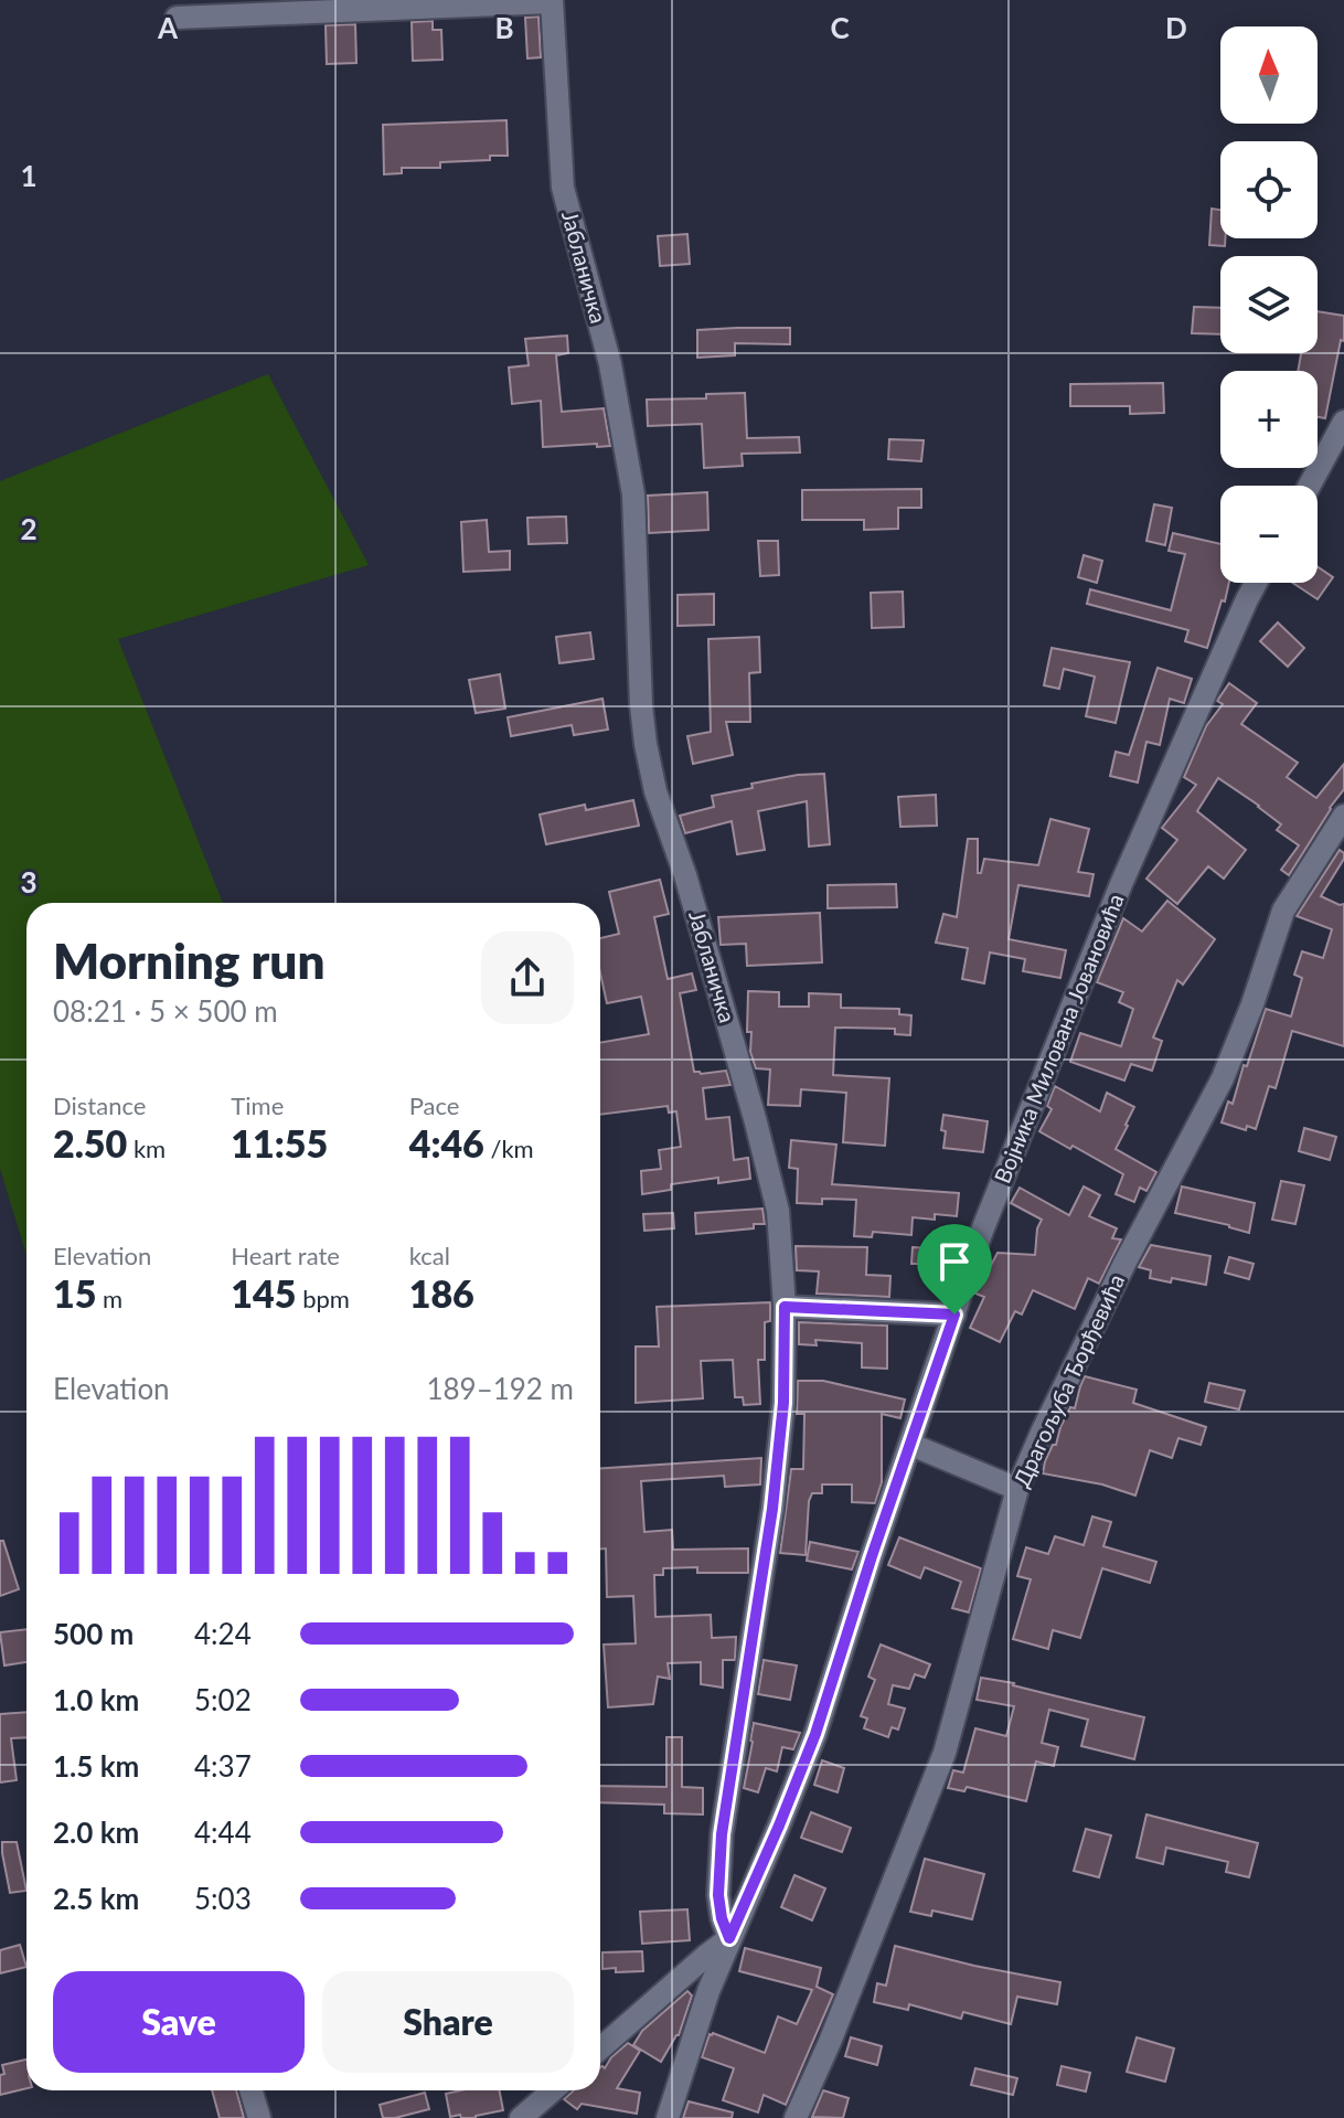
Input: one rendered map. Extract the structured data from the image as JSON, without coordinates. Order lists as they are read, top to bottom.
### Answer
{
  "streets": {
    "street": ["Јабланичка", "Војника Милована Јовановића", "Драгољуба Ђорђевића"]
  },
  "crossings": [
    ["Јабланичка", "Војника Милована Јовановића"]
  ],
  "north": "top",
  "page": {
    "map_buttons": ["+", "−"],
    "heading": ["Morning run", "08:21 · 5 × 500 m"],
    "stats": [
      ["Distance", "2.50 km"],
      ["Time", "11:55"],
      ["Pace", "4:46 /km"],
      ["Elevation", "15 m"],
      ["Heart rate", "145 bpm"],
      ["kcal", "186"]
    ],
    "chart": ["Elevation", "189–192 m"],
    "list": [
      {
        "name": "500 m",
        "note": "4:24"
      },
      {
        "name": "1.0 km",
        "note": "5:02"
      },
      {
        "name": "1.5 km",
        "note": "4:37"
      },
      {
        "name": "2.0 km",
        "note": "4:44"
      },
      {
        "name": "2.5 km",
        "note": "5:03"
      }
    ],
    "buttons": ["Save", "Share"]
  },
  "grid": {
    "columns": [
      "A",
      "B",
      "C",
      "D"
    ],
    "rows": ["1", "2", "3"]
  }
}
